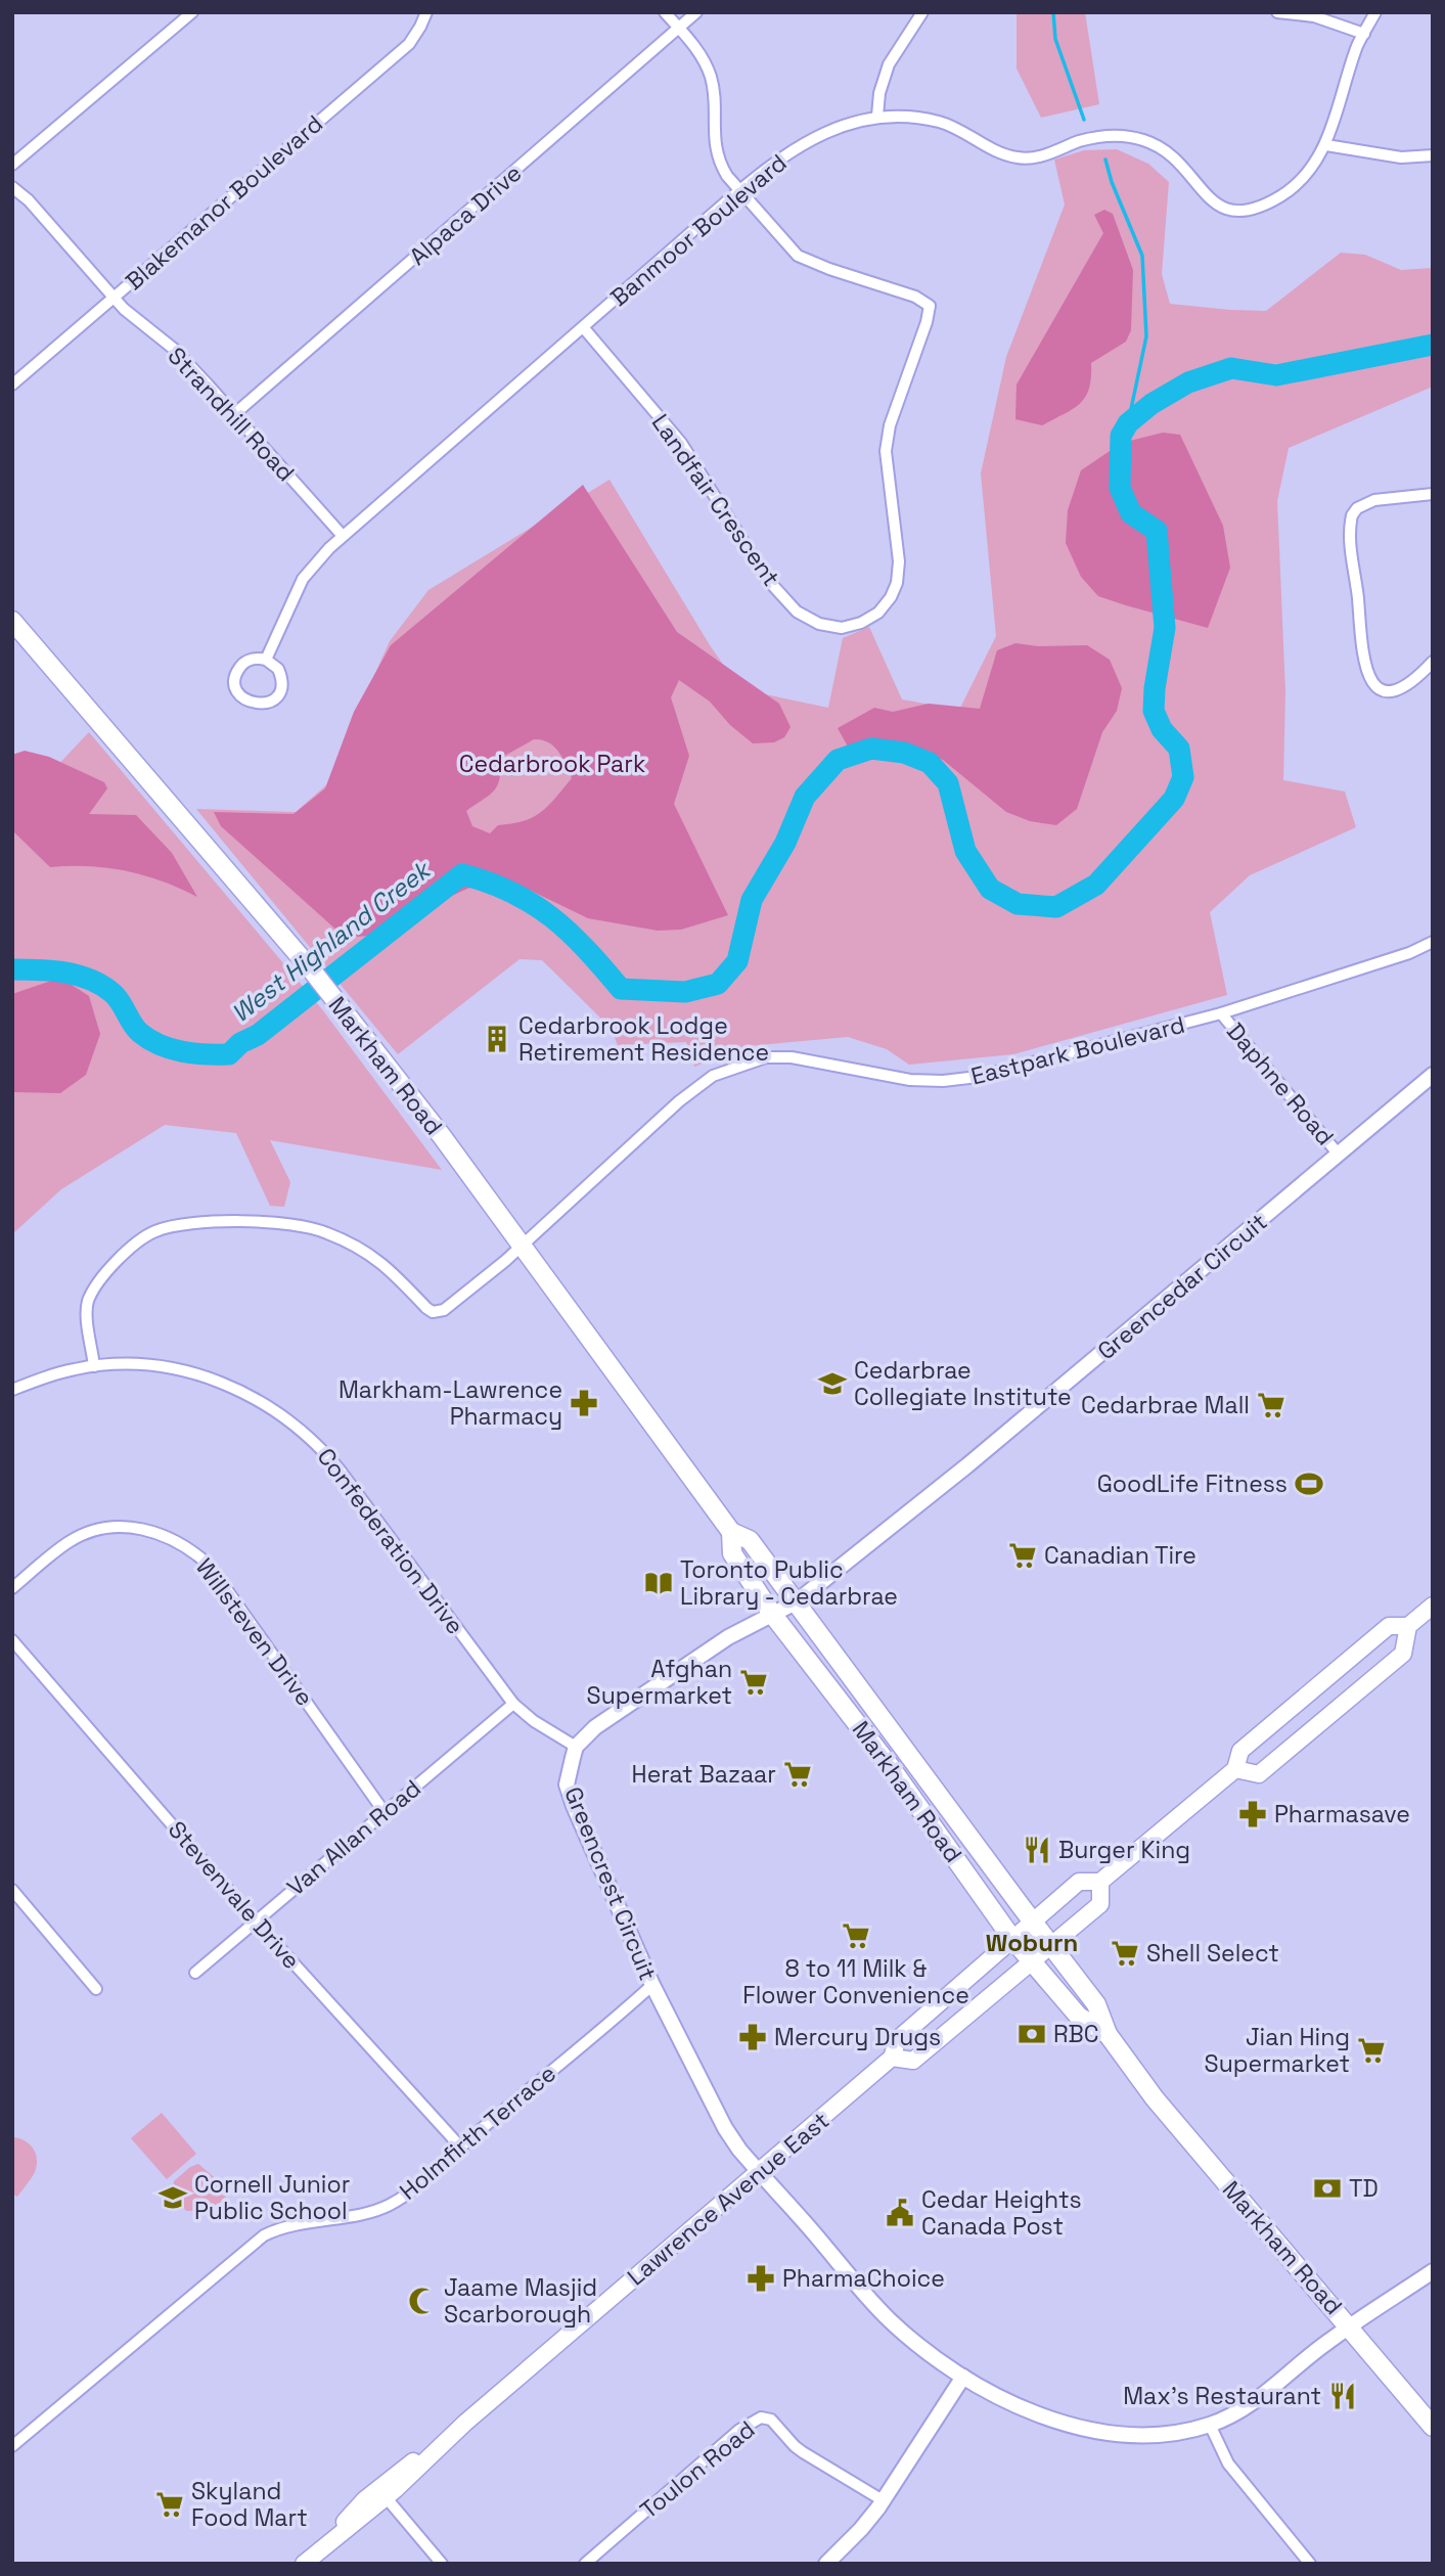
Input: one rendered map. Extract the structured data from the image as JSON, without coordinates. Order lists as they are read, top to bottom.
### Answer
{
  "streets": {
    "main road": ["Markham Road", "Lawrence Avenue East"],
    "street": [
      "Blakemanor Boulevard",
      "Alpaca Drive",
      "Banmoor Boulevard",
      "Strandhill Road",
      "Landfair Crescent",
      "Eastpark Boulevard",
      "Daphne Road",
      "Greencedar Circuit",
      "Confederation Drive",
      "Willsteven Drive",
      "Van Allan Road",
      "Greencrest Circuit",
      "Stevenvale Drive",
      "Holmfirth Terrace",
      "Toulon Road"
    ]
  },
  "crossings": [
    ["Blakemanor Boulevard", "Strandhill Road"],
    ["Alpaca Drive", "Strandhill Road"],
    ["Banmoor Boulevard", "Strandhill Road"],
    ["Banmoor Boulevard", "Landfair Crescent"],
    ["Eastpark Boulevard", "Markham Road"],
    ["Eastpark Boulevard", "Daphne Road"],
    ["Eastpark Boulevard", "Confederation Drive"],
    ["Markham Road", "Greencedar Circuit"],
    ["Markham Road", "Greencrest Circuit"],
    ["Markham Road", "Lawrence Avenue East"],
    ["Daphne Road", "Greencedar Circuit"],
    ["Confederation Drive", "Van Allan Road"],
    ["Confederation Drive", "Greencrest Circuit"],
    ["Willsteven Drive", "Van Allan Road"],
    ["Van Allan Road", "Stevenvale Drive"],
    ["Greencrest Circuit", "Holmfirth Terrace"],
    ["Greencrest Circuit", "Lawrence Avenue East"],
    ["Stevenvale Drive", "Holmfirth Terrace"]
  ],
  "districts": ["Woburn"],
  "water": ["West Highland Creek"],
  "parks": ["Cedarbrook Park"],
  "places": {
    "building": ["Cedarbrook Lodge Retirement Residence"],
    "school or university": ["Cedarbrae Collegiate Institute", "Cornell Junior Public School"],
    "pharmacy": [
      "Markham-Lawrence Pharmacy",
      "Pharmasave",
      "Mercury Drugs",
      "PharmaChoice"
    ],
    "supermarket": [
      "Cedarbrae Mall",
      "Canadian Tire",
      "Afghan Supermarket",
      "Herat Bazaar",
      "8 to 11 Milk & Flower Convenience",
      "Shell Select",
      "Jian Hing Supermarket",
      "Skyland Food Mart"
    ],
    "sports": ["GoodLife Fitness"],
    "library": ["Toronto Public Library - Cedarbrae"],
    "restaurant": ["Burger King", "Max's Restaurant"],
    "bank": ["RBC", "TD"],
    "public building": ["Cedar Heights Canada Post"],
    "mosque": ["Jaame Masjid Scarborough"]
  }
}
